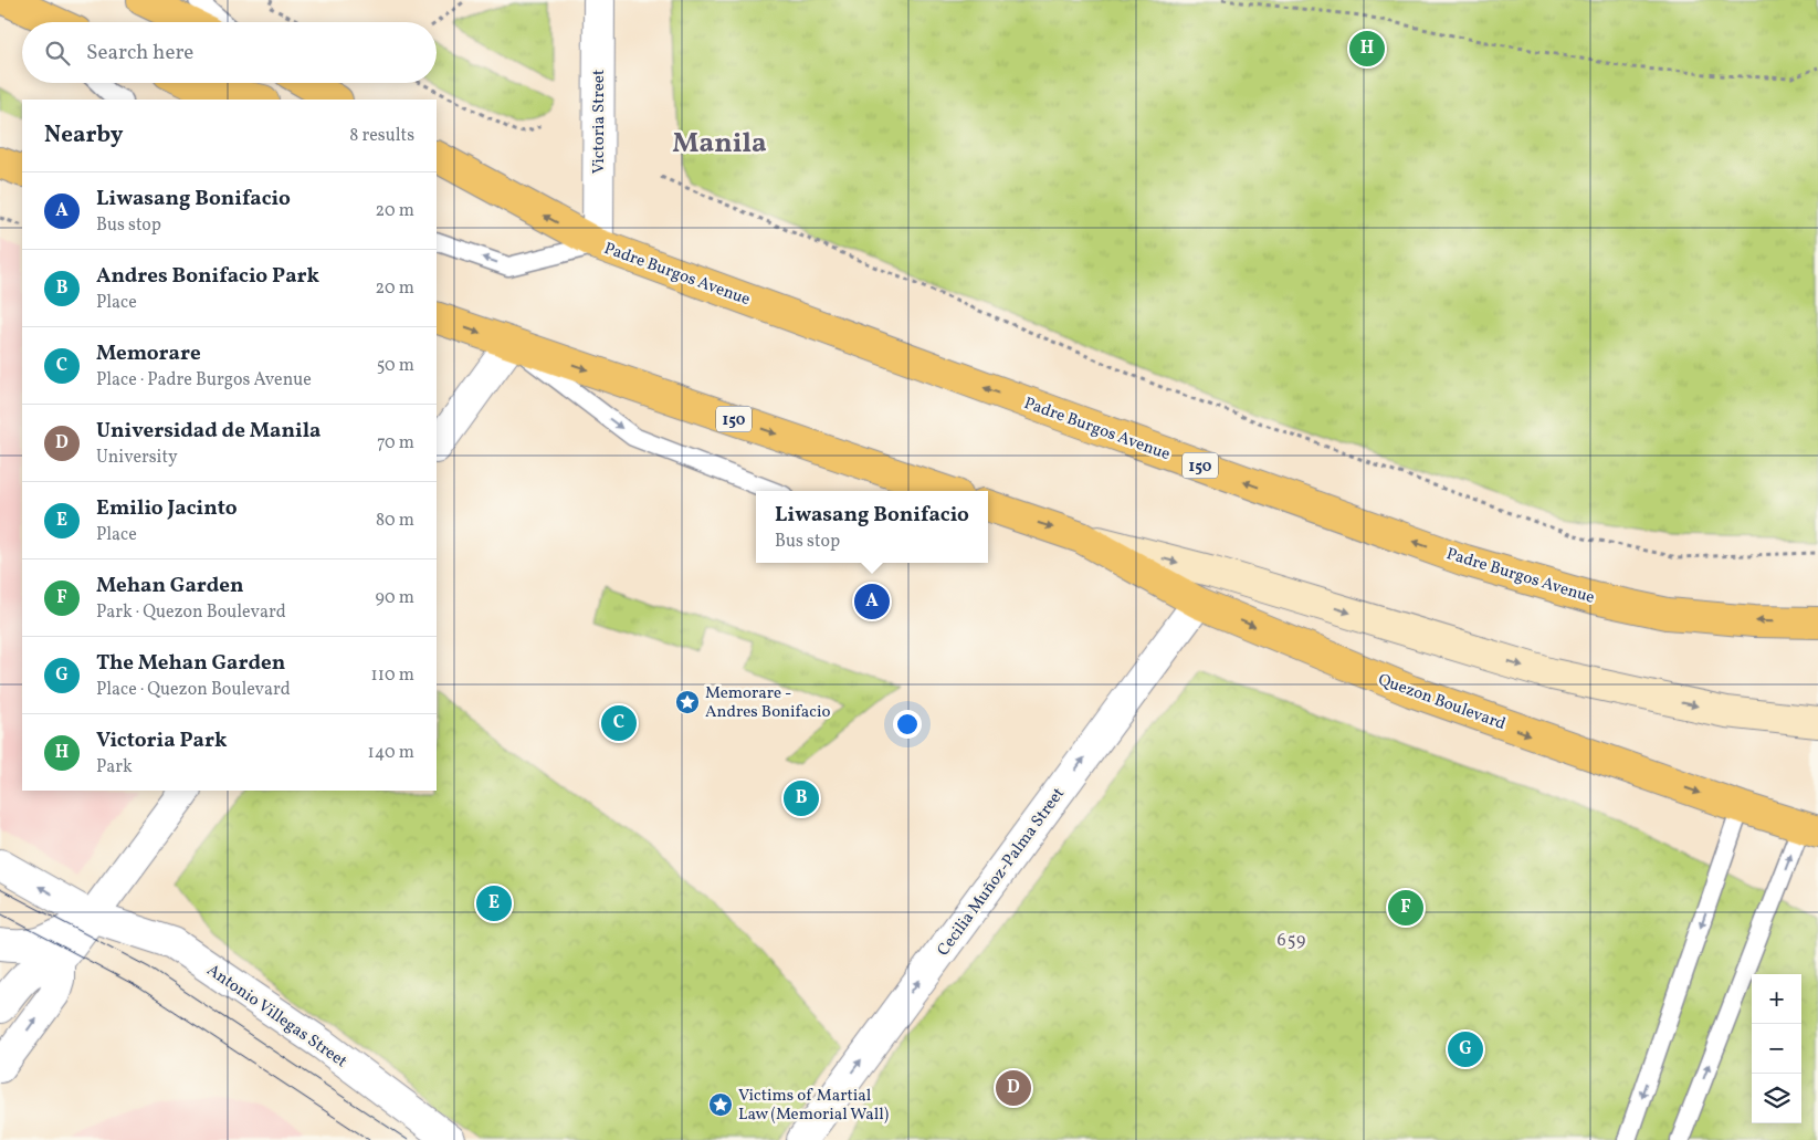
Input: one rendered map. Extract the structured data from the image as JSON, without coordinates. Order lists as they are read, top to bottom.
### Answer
{
  "streets": {
    "main road": ["Padre Burgos Avenue", "150", "Quezon Boulevard"],
    "street": ["Victoria Street", "Cecilia Muñoz-Palma Street", "Antonio Villegas Street"]
  },
  "crossings": [
    ["Victoria Street", "Padre Burgos Avenue"],
    ["Quezon Boulevard", "Cecilia Muñoz-Palma Street"]
  ],
  "one_way": ["Cecilia Muñoz-Palma Street"],
  "districts": ["Manila", "659"],
  "places": {
    "place": ["Memorare - Andres Bonifacio", "Victims of Martial Law (Memorial Wall)"]
  },
  "page": {
    "search": "Search here",
    "pins": [
      "H",
      "A",
      "C",
      "B",
      "E",
      "F",
      "G",
      "D"
    ],
    "heading": ["Nearby", "8 results"],
    "list": [
      {
        "mark": "A",
        "name": "Liwasang Bonifacio",
        "note": "Bus stop",
        "value": "20 m"
      },
      {
        "mark": "B",
        "name": "Andres Bonifacio Park",
        "note": "Place",
        "value": "20 m"
      },
      {
        "mark": "C",
        "name": "Memorare",
        "note": "Place · Padre Burgos Avenue",
        "value": "50 m"
      },
      {
        "mark": "D",
        "name": "Universidad de Manila",
        "note": "University",
        "value": "70 m"
      },
      {
        "mark": "E",
        "name": "Emilio Jacinto",
        "note": "Place",
        "value": "80 m"
      },
      {
        "mark": "F",
        "name": "Mehan Garden",
        "note": "Park · Quezon Boulevard",
        "value": "90 m"
      },
      {
        "mark": "G",
        "name": "The Mehan Garden",
        "note": "Place · Quezon Boulevard",
        "value": "110 m"
      },
      {
        "mark": "H",
        "name": "Victoria Park",
        "note": "Park",
        "value": "140 m"
      }
    ],
    "popup": ["Liwasang Bonifacio", "Bus stop"],
    "map_buttons": ["+", "−"]
  }
}
